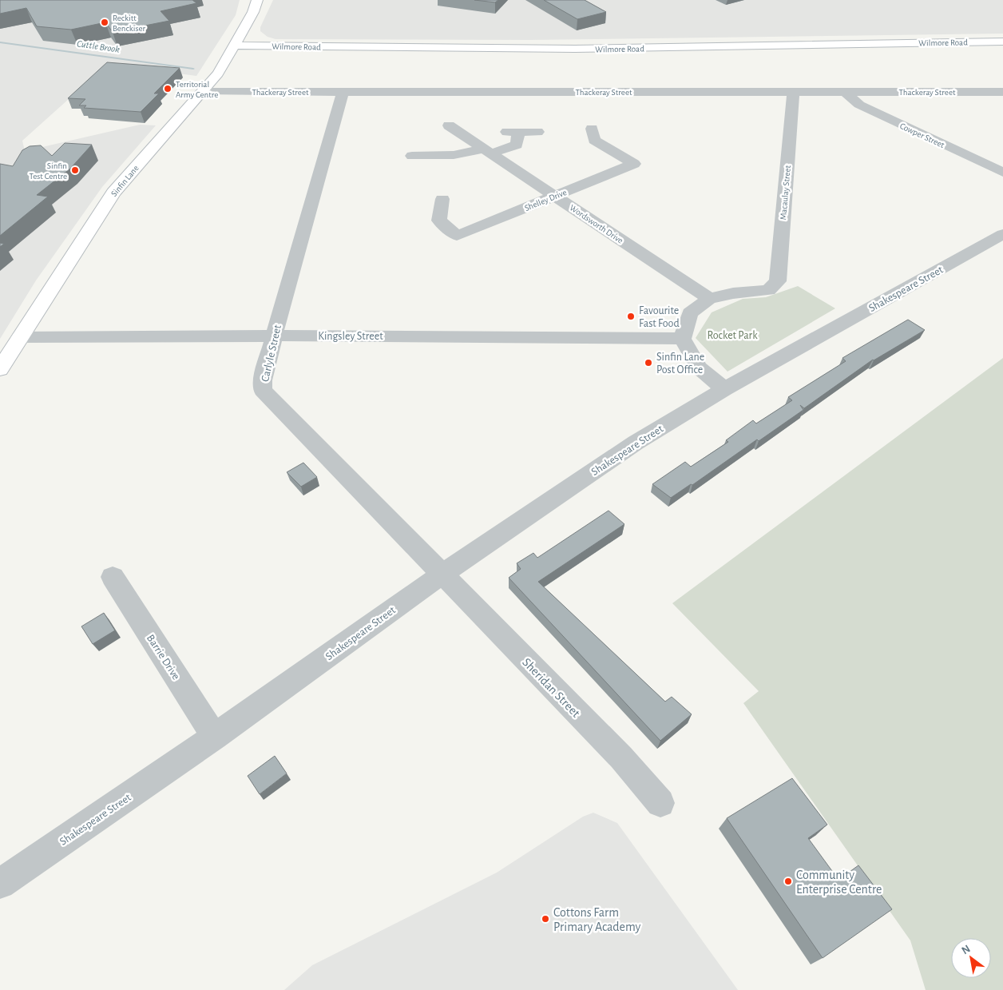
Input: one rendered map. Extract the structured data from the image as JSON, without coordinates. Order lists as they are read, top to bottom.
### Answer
{
  "streets": {
    "street": [
      "Wilmore Road",
      "Thackeray Street",
      "Cowper Street",
      "Sinfin Lane",
      "Macaulay Street",
      "Shelley Drive",
      "Wordsworth Drive",
      "Shakespeare Street",
      "Kingsley Street",
      "Carlyle Street",
      "Barrie Drive",
      "Sheridan Street"
    ]
  },
  "crossings": [
    ["Wilmore Road", "Sinfin Lane"],
    ["Thackeray Street", "Cowper Street"],
    ["Thackeray Street", "Sinfin Lane"],
    ["Thackeray Street", "Macaulay Street"],
    ["Thackeray Street", "Carlyle Street"],
    ["Sinfin Lane", "Kingsley Street"],
    ["Macaulay Street", "Wordsworth Drive"],
    ["Shelley Drive", "Wordsworth Drive"],
    ["Shakespeare Street", "Carlyle Street"],
    ["Shakespeare Street", "Barrie Drive"],
    ["Shakespeare Street", "Sheridan Street"],
    ["Kingsley Street", "Carlyle Street"],
    ["Carlyle Street", "Sheridan Street"]
  ],
  "water": ["Cuttle Brook"],
  "parks": ["Rocket Park"],
  "places": [
    "Reckitt Benckiser",
    "Territorial Army Centre",
    "Sinfin Test Centre",
    "Favourite Fast Food",
    "Sinfin Lane Post Office",
    "Community Enterprise Centre",
    "Cottons Farm Primary Academy"
  ],
  "north": "top left"
}
